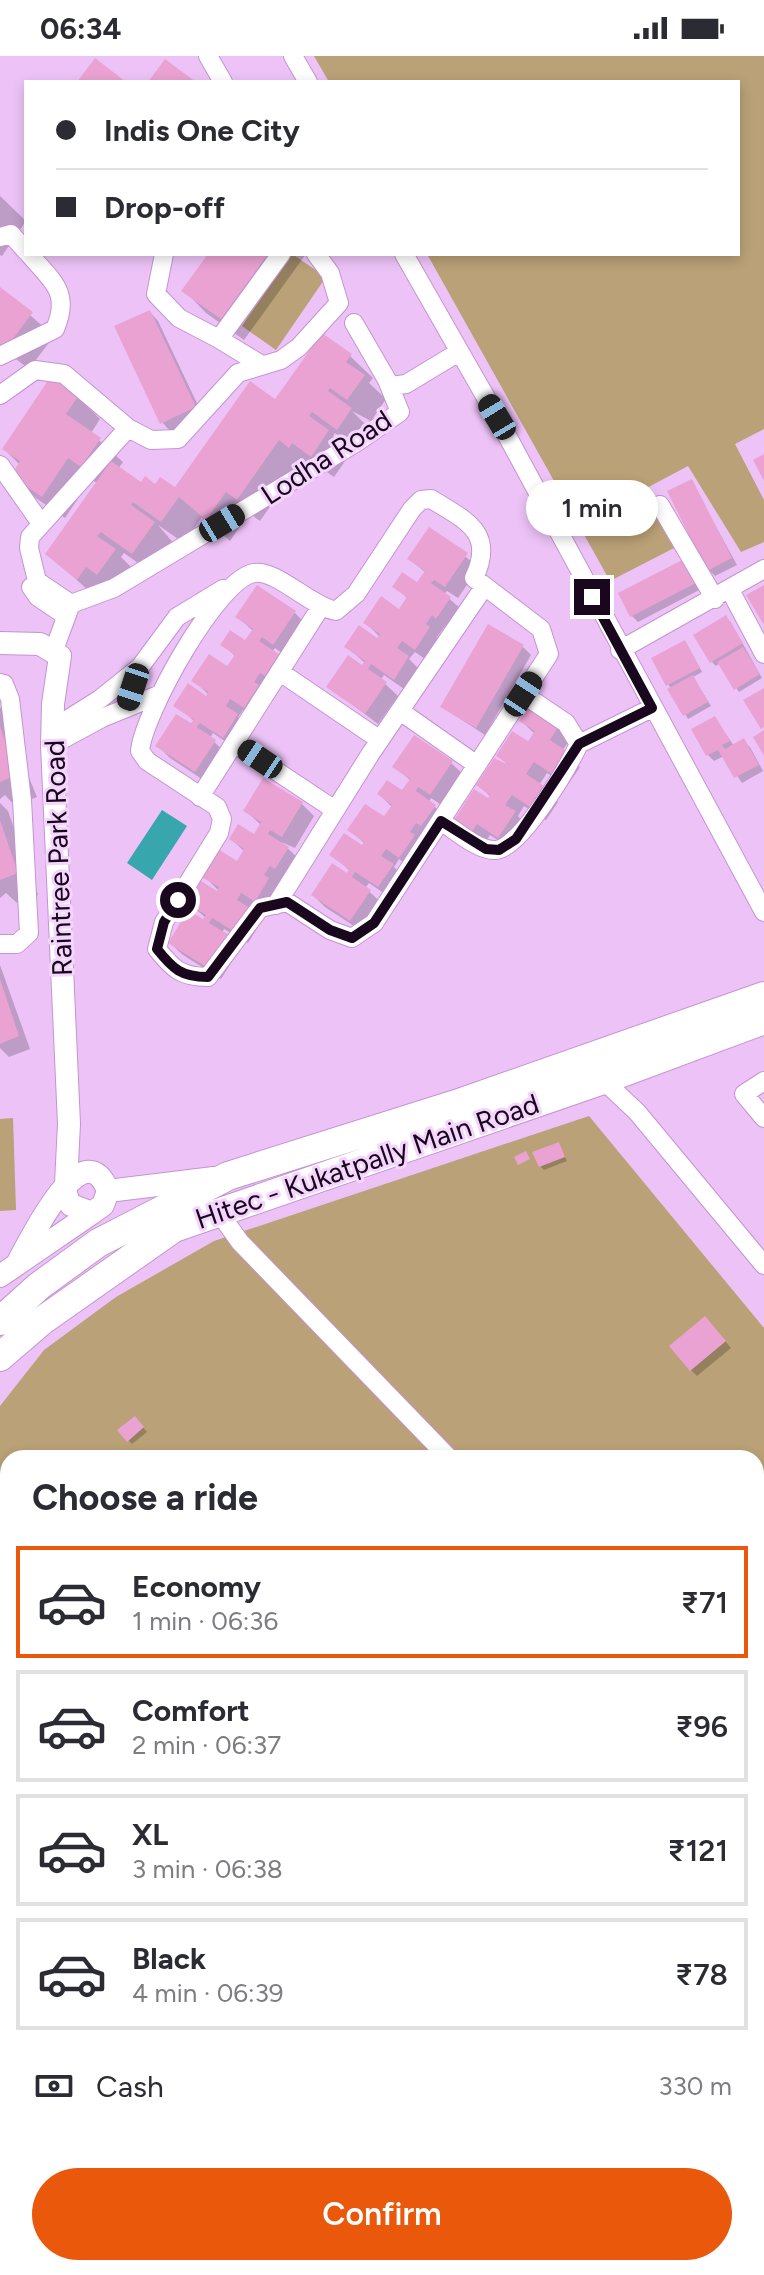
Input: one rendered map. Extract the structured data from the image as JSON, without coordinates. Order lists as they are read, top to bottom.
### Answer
{
  "streets": {
    "main road": ["Hitec - Kukatpally Main Road"],
    "street": ["Lodha Road", "Raintree Park Road"]
  },
  "page": {
    "status": "06:34",
    "banner": ["Indis One City", "Drop-off"],
    "bubble": "1 min",
    "heading": "Choose a ride",
    "list": [
      {
        "name": "Economy",
        "note": "1 min · 06:36",
        "value": "₹71"
      },
      {
        "name": "Comfort",
        "note": "2 min · 06:37",
        "value": "₹96"
      },
      {
        "name": "XL",
        "note": "3 min · 06:38",
        "value": "₹121"
      },
      {
        "name": "Black",
        "note": "4 min · 06:39",
        "value": "₹78"
      }
    ],
    "pay": ["Cash", "330 m"],
    "buttons": "Confirm"
  }
}
